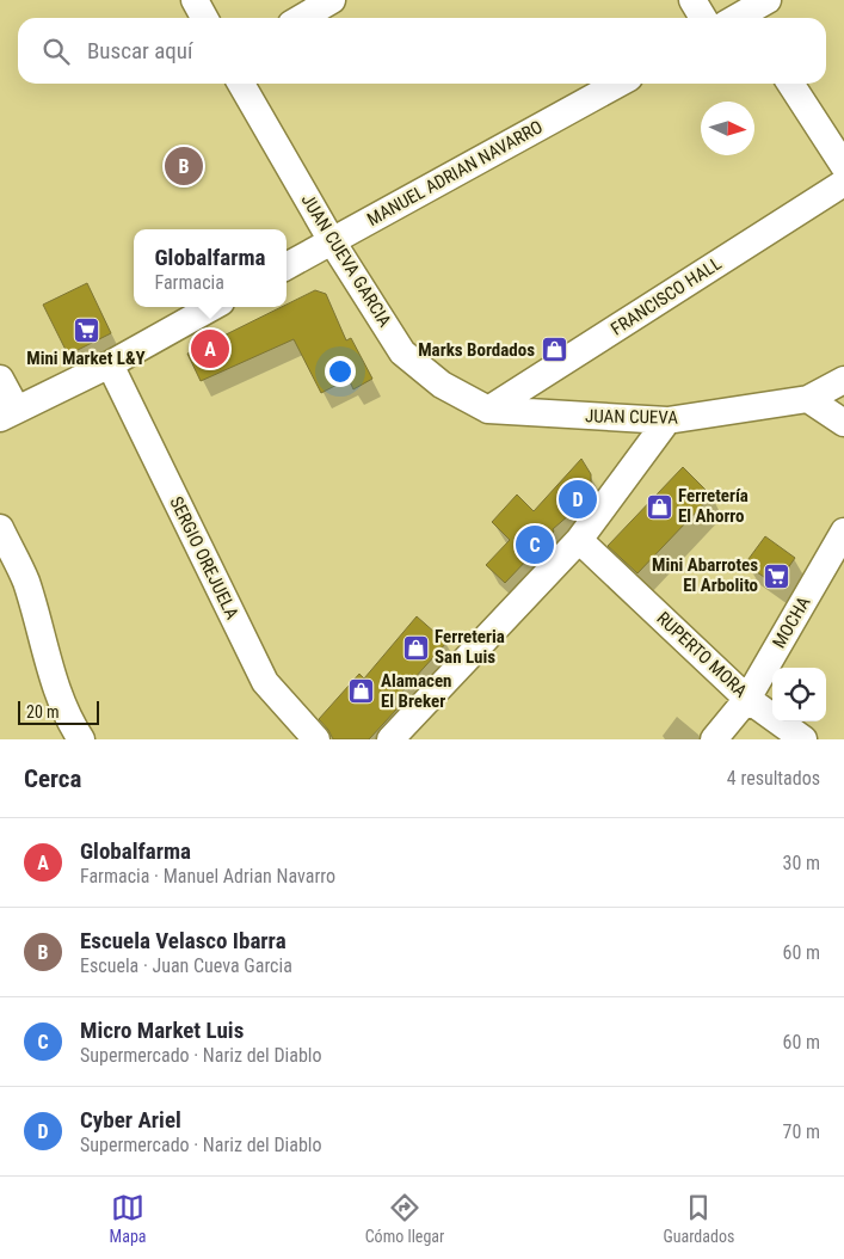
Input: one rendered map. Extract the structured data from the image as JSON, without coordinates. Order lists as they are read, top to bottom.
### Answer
{
  "streets": {
    "street": [
      "MANUEL ADRIAN NAVARRO",
      "JUAN CUEVA GARCIA",
      "FRANCISCO HALL",
      "JUAN CUEVA",
      "SERGIO OREJUELA",
      "MOCHA",
      "RUPERTO MORA"
    ]
  },
  "crossings": [
    ["MANUEL ADRIAN NAVARRO", "JUAN CUEVA GARCIA"],
    ["JUAN CUEVA GARCIA", "FRANCISCO HALL"],
    ["JUAN CUEVA GARCIA", "JUAN CUEVA"],
    ["FRANCISCO HALL", "JUAN CUEVA"],
    ["MOCHA", "RUPERTO MORA"]
  ],
  "places": {
    "supermarket": ["Mini Market L&Y", "Mini Abarrotes El Arbolito"],
    "shop": [
      "Marks Bordados",
      "Ferretería El Ahorro",
      "Ferreteria San Luis",
      "Alamacen El Breker"
    ]
  },
  "scale_bar": "20 m",
  "north": "right",
  "page": {
    "search": "Buscar aquí",
    "pins": [
      "B",
      "A",
      "D",
      "C"
    ],
    "popup": ["Globalfarma", "Farmacia"],
    "scale": "20 m",
    "heading": ["Cerca", "4 resultados"],
    "list": [
      {
        "mark": "A",
        "name": "Globalfarma",
        "note": "Farmacia · Manuel Adrian Navarro",
        "value": "30 m"
      },
      {
        "mark": "B",
        "name": "Escuela Velasco Ibarra",
        "note": "Escuela · Juan Cueva Garcia",
        "value": "60 m"
      },
      {
        "mark": "C",
        "name": "Micro Market Luis",
        "note": "Supermercado · Nariz del Diablo",
        "value": "60 m"
      },
      {
        "mark": "D",
        "name": "Cyber Ariel",
        "note": "Supermercado · Nariz del Diablo",
        "value": "70 m"
      }
    ],
    "nav": ["Mapa", "Cómo llegar", "Guardados"]
  }
}
